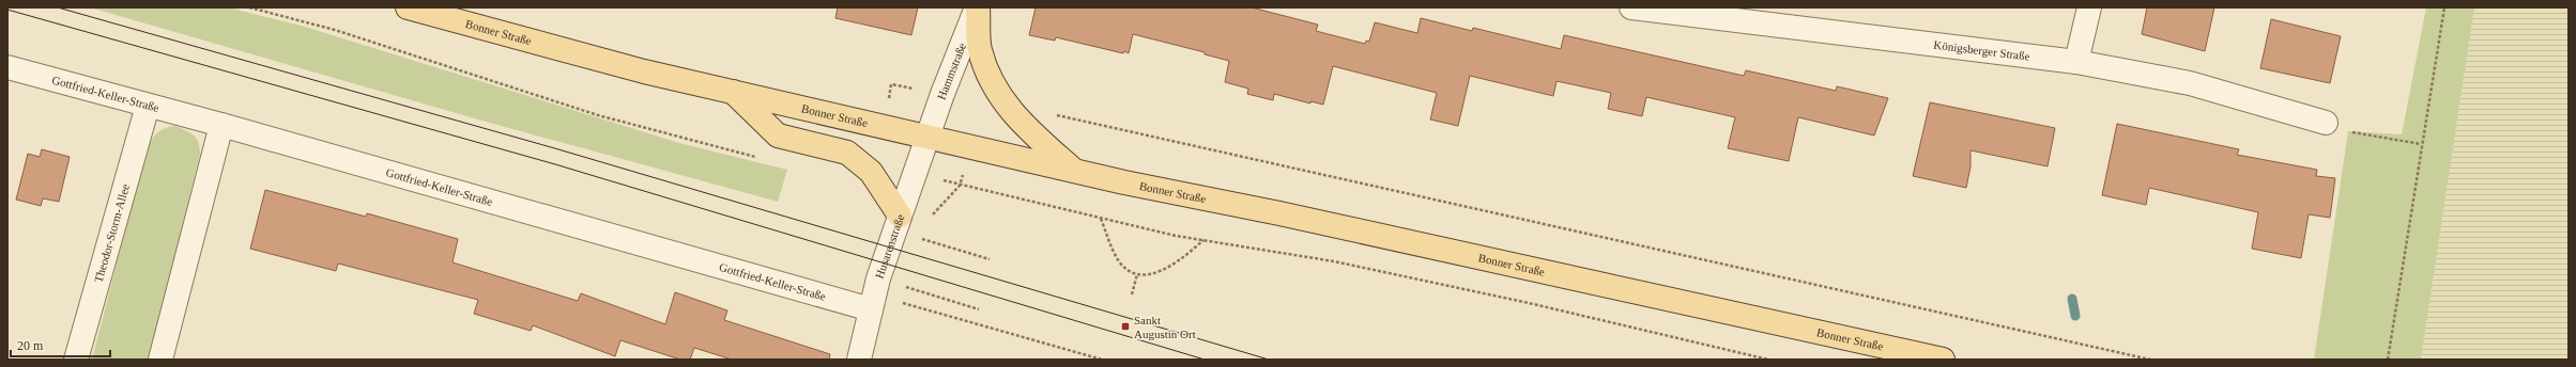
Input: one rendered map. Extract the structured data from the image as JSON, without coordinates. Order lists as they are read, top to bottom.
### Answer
{
  "streets": {
    "main road": ["Bonner Straße"],
    "street": [
      "Königsberger Straße",
      "Hammstraße",
      "Gottfried-Keller-Straße",
      "Theodor-Storm-Allee",
      "Husarenstraße"
    ]
  },
  "crossings": [
    ["Bonner Straße", "Hammstraße"],
    ["Bonner Straße", "Husarenstraße"],
    ["Hammstraße", "Husarenstraße"],
    ["Gottfried-Keller-Straße", "Theodor-Storm-Allee"],
    ["Gottfried-Keller-Straße", "Husarenstraße"]
  ],
  "places": {
    "transit": ["Sankt Augustin Ort"]
  },
  "scale_bar": "20 m"
}
